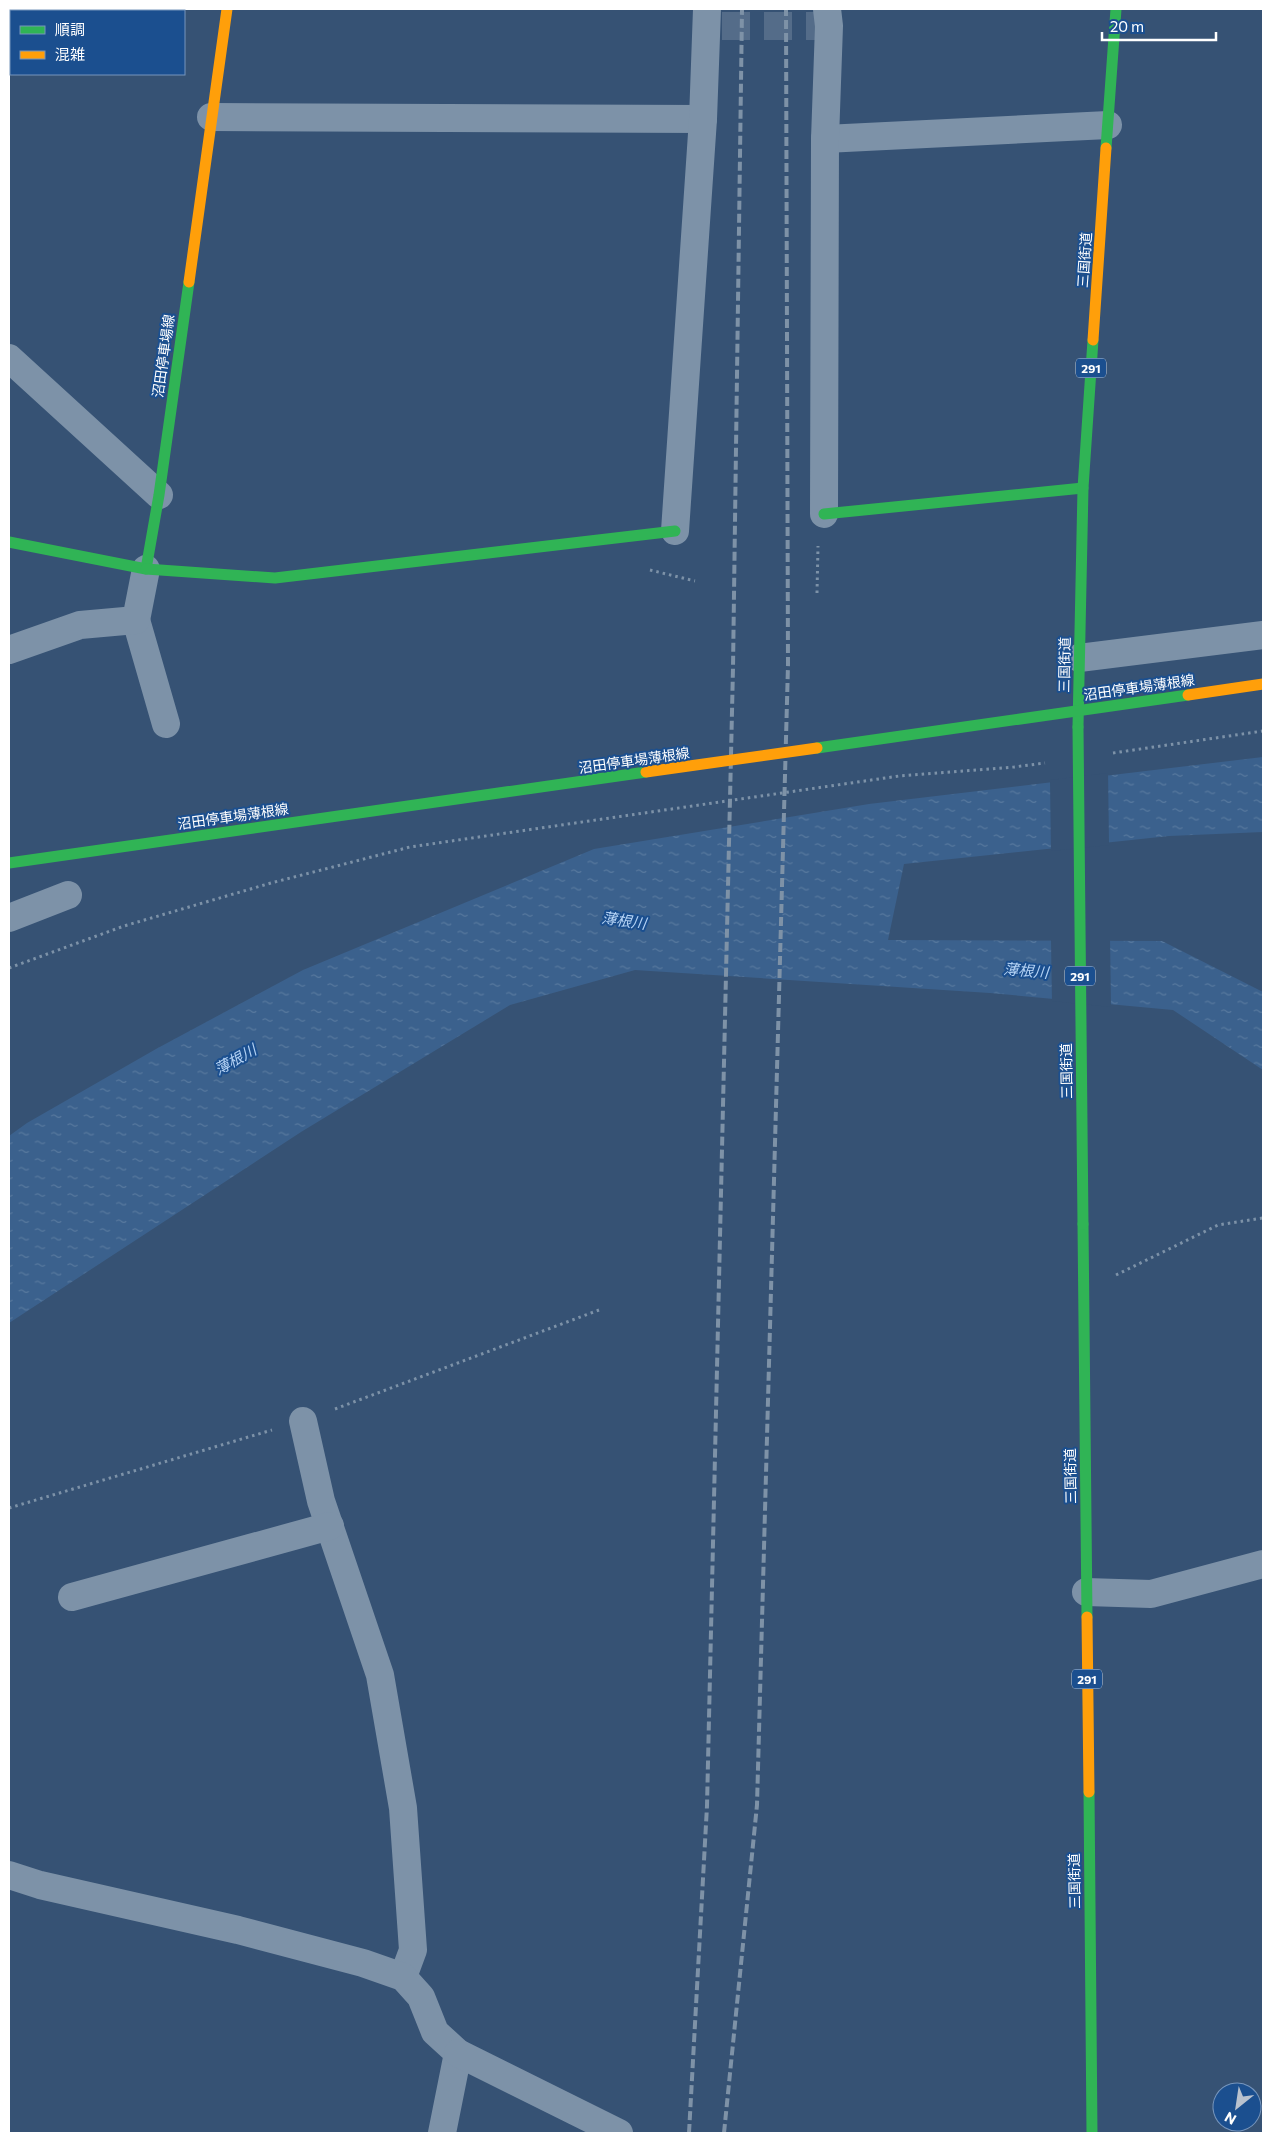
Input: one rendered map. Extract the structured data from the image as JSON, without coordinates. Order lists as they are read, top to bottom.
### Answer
{
  "streets": {
    "main road": [
      "三国街道",
      "沼田停車場線",
      "291",
      "沼田停車場薄根線"
    ]
  },
  "water": ["薄根川"],
  "legend": ["順調", "混雑"],
  "scale_bar": "20 m",
  "north": "bottom left"
}
